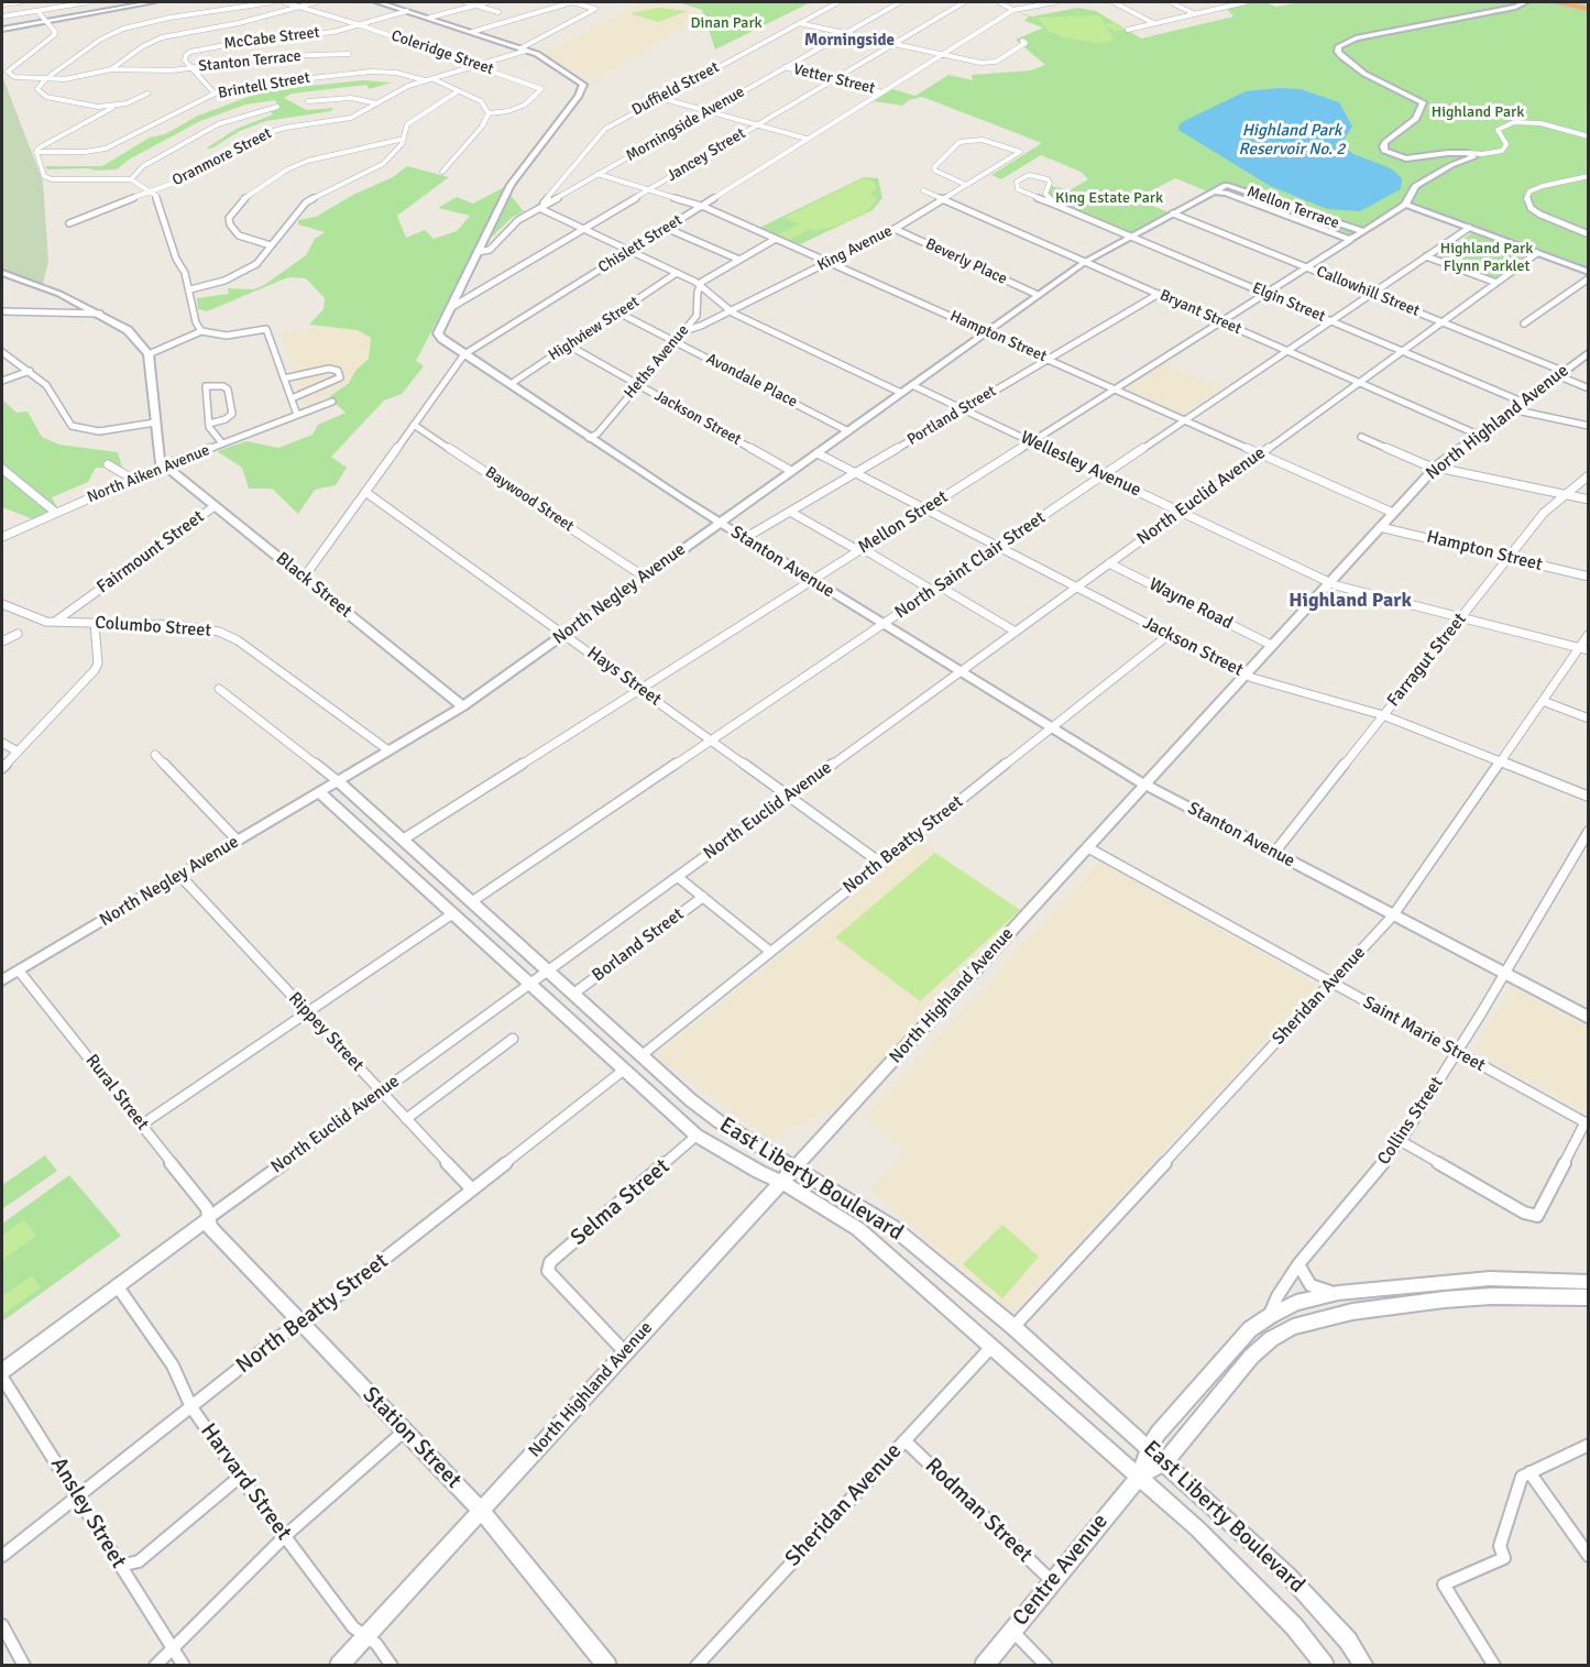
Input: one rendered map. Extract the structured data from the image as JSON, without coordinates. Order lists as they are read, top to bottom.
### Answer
{
  "streets": {
    "main road": [
      "Mellon Terrace",
      "North Highland Avenue",
      "North Euclid Avenue",
      "Mellon Street",
      "Stanton Avenue",
      "Black Street",
      "North Negley Avenue",
      "East Liberty Boulevard",
      "Station Street",
      "Centre Avenue"
    ],
    "street": [
      "McCabe Street",
      "Coleridge Street",
      "Stanton Terrace",
      "Vetter Street",
      "Brintell Street",
      "Duffield Street",
      "Morningside Avenue",
      "Jancey Street",
      "Oranmore Street",
      "Chislett Street",
      "King Avenue",
      "Beverly Place",
      "Callowhill Street",
      "Elgin Street",
      "Bryant Street",
      "Highview Street",
      "Hampton Street",
      "Heths Avenue",
      "Avondale Place",
      "Portland Street",
      "Jackson Street",
      "Wellesley Avenue",
      "North Aiken Avenue",
      "Baywood Street",
      "Fairmount Street",
      "North Saint Clair Street",
      "Wayne Road",
      "Columbo Street",
      "Farragut Street",
      "Hays Street",
      "North Beatty Street",
      "Borland Street",
      "Sheridan Avenue",
      "Rippey Street",
      "Saint Marie Street",
      "Rural Street",
      "Collins Street",
      "Selma Street",
      "Harvard Street",
      "Rodman Street",
      "Ansley Street"
    ]
  },
  "crossings": [
    ["McCabe Street", "Coleridge Street"],
    ["McCabe Street", "Stanton Terrace"],
    ["McCabe Street", "Stanton Avenue"],
    ["Coleridge Street", "Oranmore Street"],
    ["Vetter Street", "Morningside Avenue"],
    ["Vetter Street", "Jancey Street"],
    ["Vetter Street", "Chislett Street"],
    ["Brintell Street", "Oranmore Street"],
    ["Duffield Street", "Morningside Avenue"],
    ["Morningside Avenue", "Hampton Street"],
    ["Morningside Avenue", "Stanton Avenue"],
    ["Jancey Street", "Hampton Street"],
    ["Jancey Street", "Stanton Avenue"],
    ["Oranmore Street", "Stanton Avenue"],
    ["Mellon Terrace", "Mellon Street"],
    ["Mellon Terrace", "North Negley Avenue"],
    ["Chislett Street", "Hampton Street"],
    ["Chislett Street", "Baywood Street"],
    ["Chislett Street", "Stanton Avenue"],
    ["Chislett Street", "Black Street"],
    ["Chislett Street", "Hays Street"],
    ["King Avenue", "Beverly Place"],
    ["King Avenue", "Bryant Street"],
    ["King Avenue", "Hampton Street"],
    ["King Avenue", "Heths Avenue"],
    ["Beverly Place", "North Negley Avenue"],
    ["Callowhill Street", "North Highland Avenue"],
    ["Callowhill Street", "North Euclid Avenue"],
    ["Callowhill Street", "Mellon Street"],
    ["Callowhill Street", "North Saint Clair Street"],
    ["Callowhill Street", "North Negley Avenue"],
    ["Elgin Street", "North Highland Avenue"],
    ["Elgin Street", "North Euclid Avenue"],
    ["Elgin Street", "Mellon Street"],
    ["Elgin Street", "North Saint Clair Street"],
    ["Elgin Street", "North Negley Avenue"],
    ["Bryant Street", "Portland Street"],
    ["Bryant Street", "North Highland Avenue"],
    ["Bryant Street", "North Euclid Avenue"],
    ["Bryant Street", "Mellon Street"],
    ["Bryant Street", "North Saint Clair Street"],
    ["Bryant Street", "North Negley Avenue"],
    ["Highview Street", "Avondale Place"],
    ["Highview Street", "Jackson Street"],
    ["Highview Street", "Stanton Avenue"],
    ["Hampton Street", "Portland Street"],
    ["Hampton Street", "North Highland Avenue"],
    ["Hampton Street", "North Euclid Avenue"],
    ["Hampton Street", "Mellon Street"],
    ["Hampton Street", "North Saint Clair Street"],
    ["Hampton Street", "North Negley Avenue"],
    ["Hampton Street", "Farragut Street"],
    ["Heths Avenue", "Avondale Place"],
    ["Heths Avenue", "Jackson Street"],
    ["Heths Avenue", "Stanton Avenue"],
    ["Avondale Place", "North Negley Avenue"],
    ["Portland Street", "Jackson Street"],
    ["Portland Street", "Wellesley Avenue"],
    ["Portland Street", "Stanton Avenue"],
    ["Jackson Street", "North Highland Avenue"],
    ["Jackson Street", "North Euclid Avenue"],
    ["Jackson Street", "Mellon Street"],
    ["Jackson Street", "North Saint Clair Street"],
    ["Jackson Street", "North Negley Avenue"],
    ["Jackson Street", "Farragut Street"],
    ["Jackson Street", "North Beatty Street"],
    ["Jackson Street", "Sheridan Avenue"],
    ["North Highland Avenue", "Wellesley Avenue"],
    ["North Highland Avenue", "Stanton Avenue"],
    ["North Highland Avenue", "Wayne Road"],
    ["North Highland Avenue", "Saint Marie Street"],
    ["North Highland Avenue", "East Liberty Boulevard"],
    ["North Highland Avenue", "Selma Street"],
    ["North Highland Avenue", "Station Street"],
    ["North Highland Avenue", "Harvard Street"],
    ["Wellesley Avenue", "North Euclid Avenue"],
    ["Wellesley Avenue", "Mellon Street"],
    ["Wellesley Avenue", "North Saint Clair Street"],
    ["Wellesley Avenue", "North Negley Avenue"],
    ["Wellesley Avenue", "Farragut Street"],
    ["Wellesley Avenue", "Sheridan Avenue"],
    ["North Aiken Avenue", "Black Street"],
    ["North Euclid Avenue", "Stanton Avenue"],
    ["North Euclid Avenue", "Wayne Road"],
    ["North Euclid Avenue", "Hays Street"],
    ["North Euclid Avenue", "Rippey Street"],
    ["North Euclid Avenue", "Rural Street"],
    ["North Euclid Avenue", "East Liberty Boulevard"],
    ["North Euclid Avenue", "Station Street"],
    ["North Euclid Avenue", "Harvard Street"],
    ["Baywood Street", "North Negley Avenue"],
    ["Mellon Street", "Stanton Avenue"],
    ["Mellon Street", "Hays Street"],
    ["Mellon Street", "East Liberty Boulevard"],
    ["Fairmount Street", "Black Street"],
    ["Fairmount Street", "Columbo Street"],
    ["Stanton Avenue", "North Saint Clair Street"],
    ["Stanton Avenue", "North Negley Avenue"],
    ["Stanton Avenue", "Farragut Street"],
    ["Stanton Avenue", "North Beatty Street"],
    ["Stanton Avenue", "Sheridan Avenue"],
    ["Stanton Avenue", "Collins Street"],
    ["North Saint Clair Street", "Hays Street"],
    ["North Saint Clair Street", "East Liberty Boulevard"],
    ["Black Street", "North Negley Avenue"],
    ["North Negley Avenue", "Columbo Street"],
    ["North Negley Avenue", "Hays Street"],
    ["North Negley Avenue", "Rippey Street"],
    ["North Negley Avenue", "Rural Street"],
    ["North Negley Avenue", "East Liberty Boulevard"],
    ["Hays Street", "North Beatty Street"],
    ["North Beatty Street", "Rippey Street"],
    ["North Beatty Street", "East Liberty Boulevard"],
    ["North Beatty Street", "Station Street"],
    ["North Beatty Street", "Harvard Street"],
    ["North Beatty Street", "Ansley Street"],
    ["Borland Street", "East Liberty Boulevard"],
    ["Sheridan Avenue", "Saint Marie Street"],
    ["Sheridan Avenue", "East Liberty Boulevard"],
    ["Sheridan Avenue", "Rodman Street"],
    ["Saint Marie Street", "Collins Street"],
    ["Rural Street", "Station Street"],
    ["East Liberty Boulevard", "Selma Street"],
    ["East Liberty Boulevard", "Centre Avenue"],
    ["Rodman Street", "Centre Avenue"]
  ],
  "districts": ["Morningside", "Highland Park"],
  "water": ["Highland Park Reservoir No. 2"],
  "parks": [
    "Dinan Park",
    "Highland Park",
    "King Estate Park",
    "Highland Park Flynn Parklet"
  ]
}
